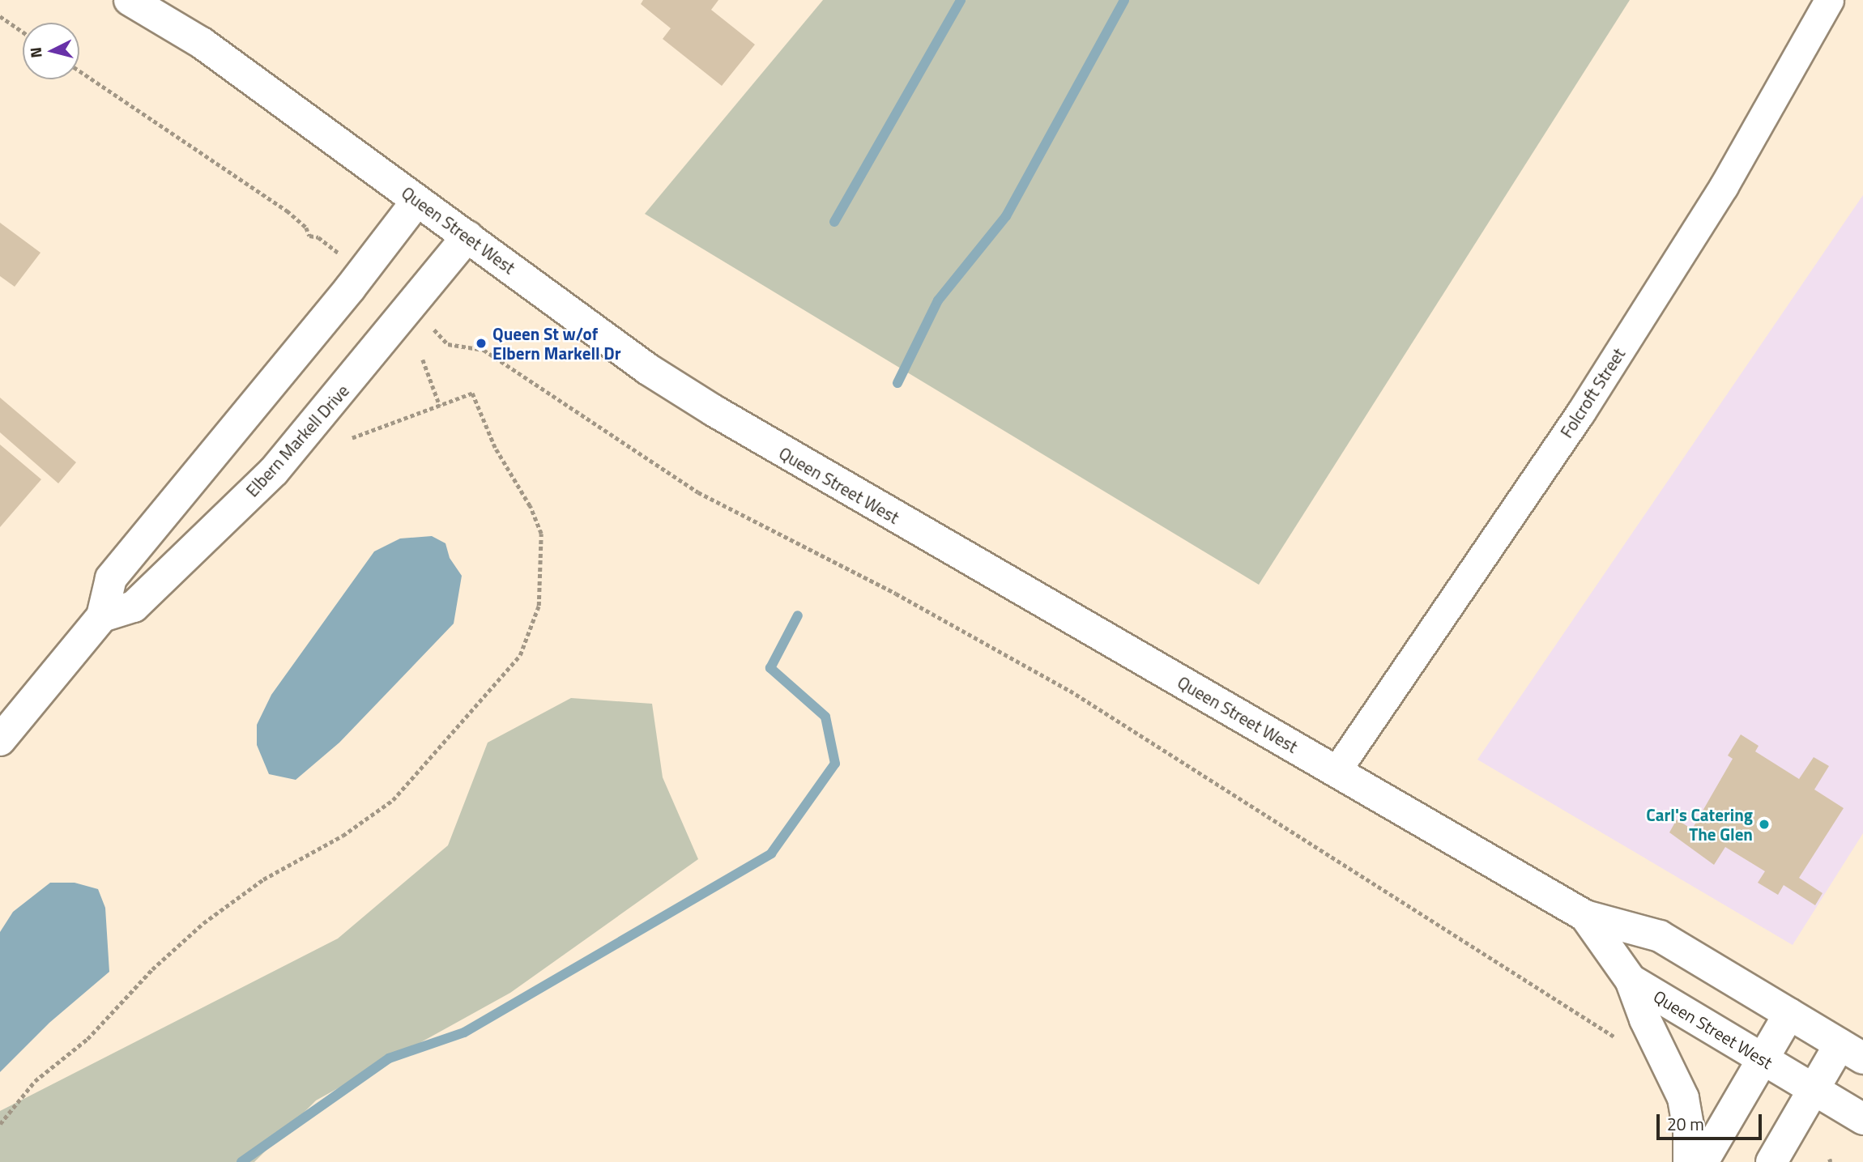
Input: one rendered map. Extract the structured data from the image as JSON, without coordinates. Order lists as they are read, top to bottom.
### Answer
{
  "streets": {
    "main road": ["Queen Street West", "Elbern Markell Drive"],
    "street": ["Folcroft Street"]
  },
  "crossings": [
    ["Queen Street West", "Folcroft Street"],
    ["Queen Street West", "Elbern Markell Drive"]
  ],
  "places": ["Queen St w/of Elbern Markell Dr", "Carl's Catering The Glen"],
  "scale_bar": "20 m",
  "north": "left"
}
